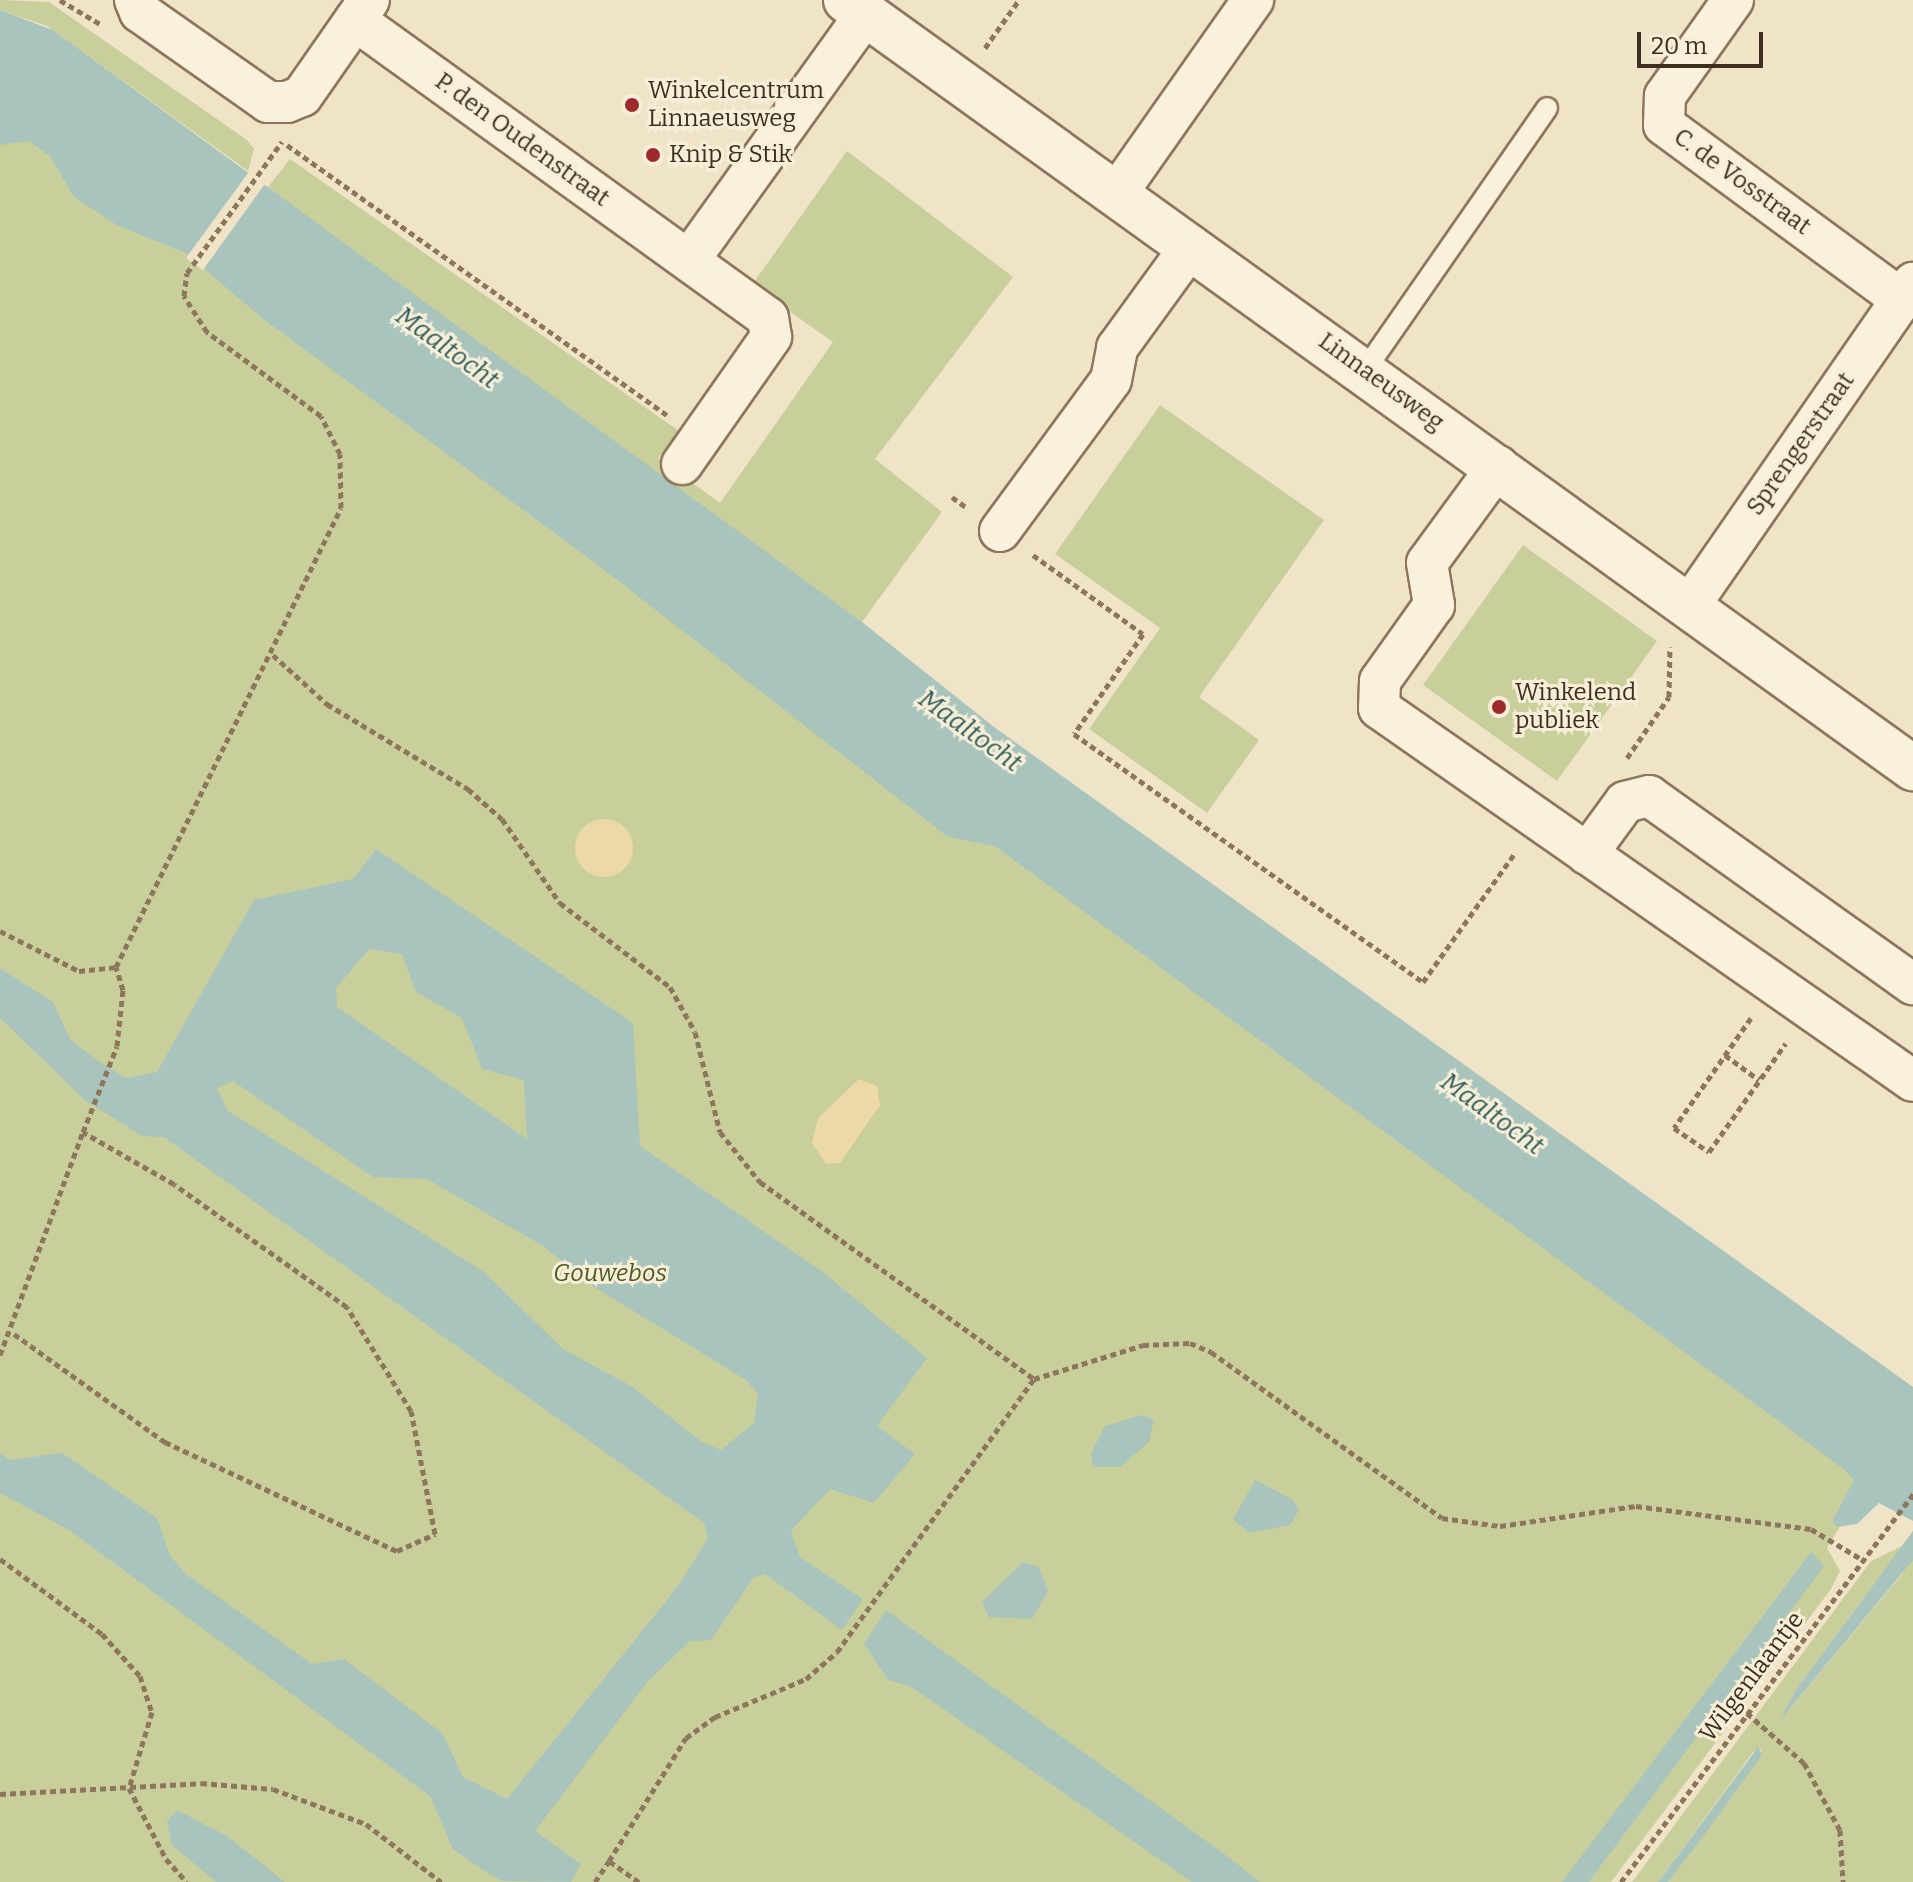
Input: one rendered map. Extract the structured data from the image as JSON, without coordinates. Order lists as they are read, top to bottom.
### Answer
{
  "streets": {
    "street": [
      "P. den Oudenstraat",
      "C. de Vosstraat",
      "Linnaeusweg",
      "Sprengerstraat"
    ],
    "path": ["Wilgenlaantje"]
  },
  "crossings": [
    ["C. de Vosstraat", "Sprengerstraat"],
    ["Linnaeusweg", "Sprengerstraat"]
  ],
  "water": ["Maaltocht"],
  "parks": ["Gouwebos"],
  "places": ["Winkelcentrum Linnaeusweg", "Knip & Stik", "Winkelend publiek"],
  "scale_bar": "20 m"
}
